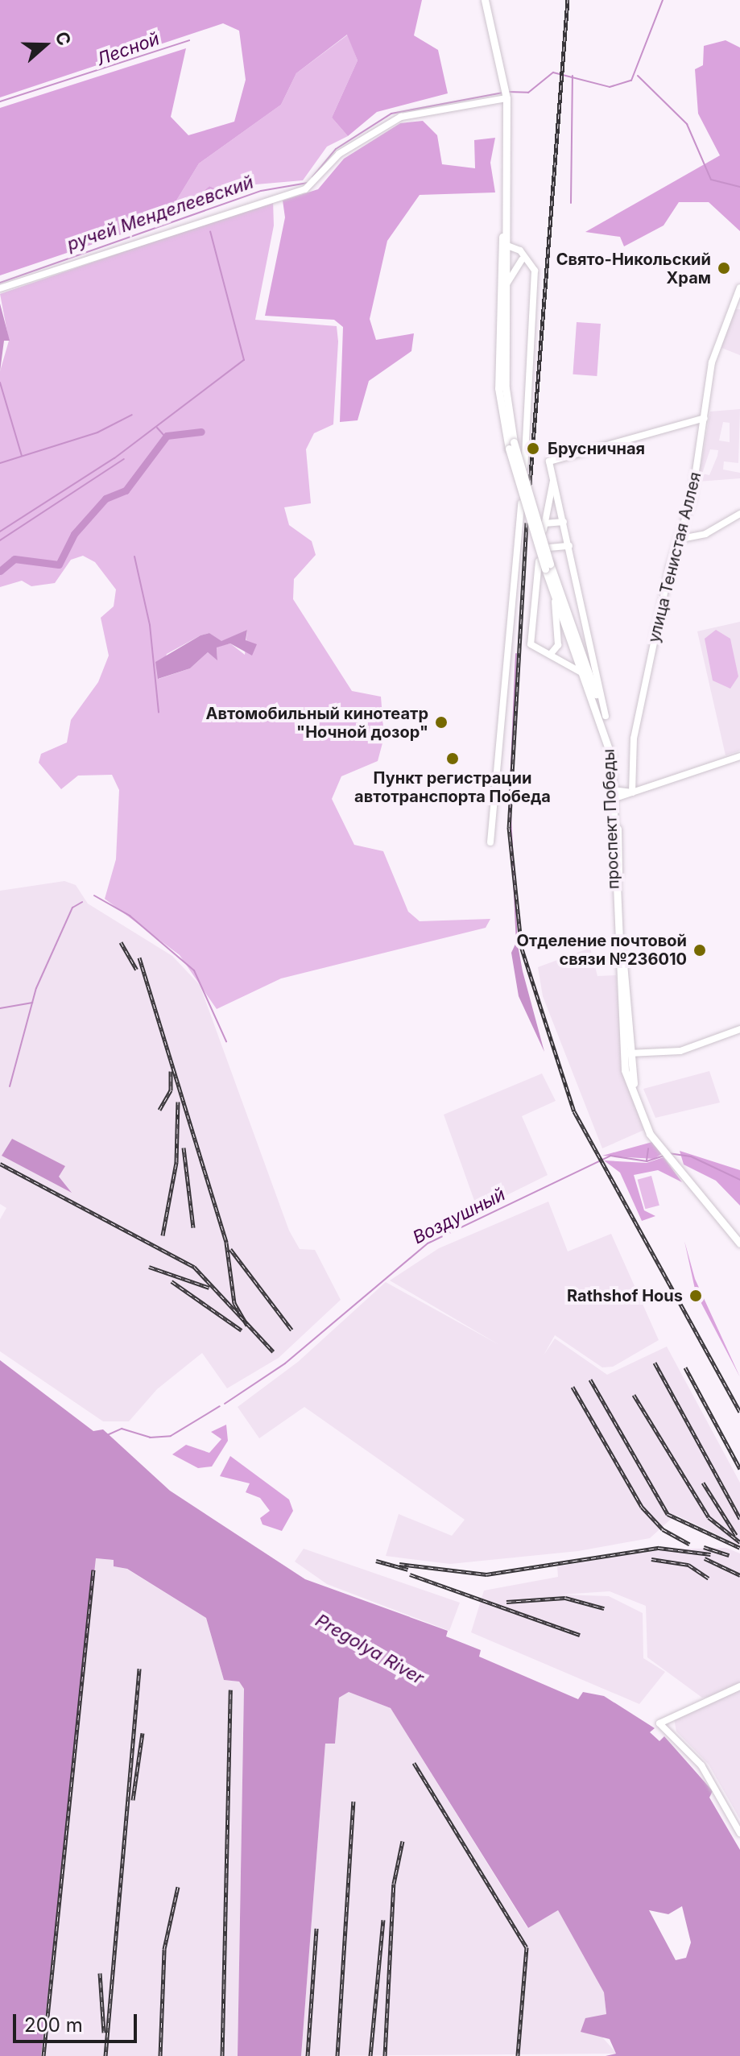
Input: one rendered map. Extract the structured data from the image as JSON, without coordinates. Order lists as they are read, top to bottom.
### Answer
{
  "streets": {
    "main road": ["проспект Победы"],
    "street": ["улица Тенистая Аллея"]
  },
  "water": [
    "Лесной",
    "ручей Менделеевский",
    "Воздушный",
    "Pregolya River"
  ],
  "places": [
    "Свято-Никольский Храм",
    "Брусничная",
    "Автомобильный кинотеатр \"Ночной дозор\"",
    "Пункт регистрации автотранспорта Победа",
    "Отделение почтовой связи №236010",
    "Rathshof Hous"
  ],
  "scale_bar": "200 m",
  "north": "right"
}
